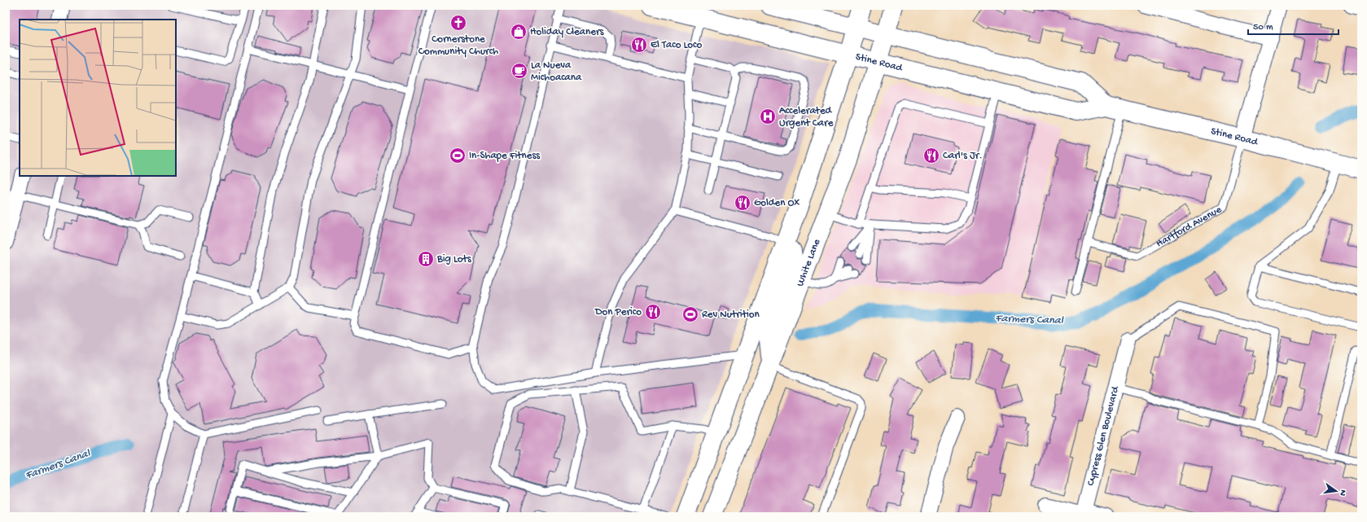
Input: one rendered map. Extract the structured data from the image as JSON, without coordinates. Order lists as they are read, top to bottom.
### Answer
{
  "streets": {
    "main road": ["Stine Road", "White Lane"],
    "street": ["Hartford Avenue", "Cypress Glen Boulevard"]
  },
  "crossings": [
    ["Stine Road", "Hartford Avenue"],
    ["Stine Road", "White Lane"]
  ],
  "water": ["Farmers Canal"],
  "places": {
    "church": ["Cornerstone Community Church"],
    "shop": ["Holiday Cleaners"],
    "restaurant": [
      "El Taco Loco",
      "Carl's Jr.",
      "Golden Ox",
      "Don Perico"
    ],
    "cafe": ["La Nueva Michoacana"],
    "hospital": ["Accelerated Urgent Care"],
    "sports": ["In-Shape Fitness", "Rev Nutrition"],
    "building": ["Big Lots"]
  },
  "scale_bar": "50 m",
  "north": "right"
}
